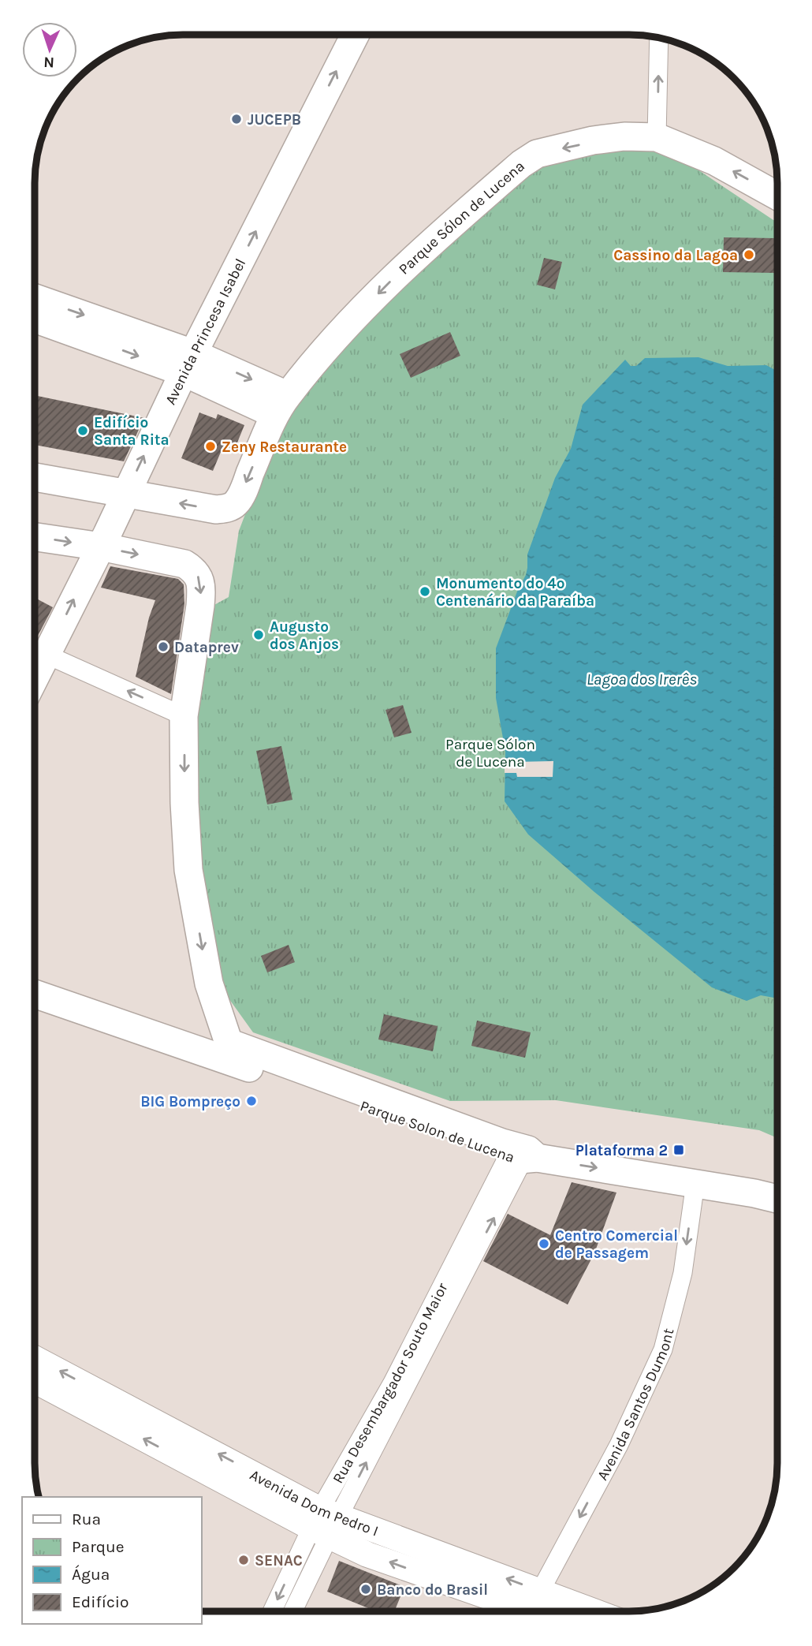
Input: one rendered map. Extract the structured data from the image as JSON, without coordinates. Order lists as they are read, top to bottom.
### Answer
{
  "streets": {
    "main road": [
      "Parque Sólon de Lucena",
      "Avenida Princesa Isabel",
      "Parque Solon de Lucena",
      "Avenida Dom Pedro I"
    ],
    "street": ["Rua Desembargador Souto Maior", "Avenida Santos Dumont"]
  },
  "crossings": [
    ["Parque Sólon de Lucena", "Avenida Princesa Isabel"],
    ["Parque Solon de Lucena", "Rua Desembargador Souto Maior"],
    ["Parque Solon de Lucena", "Avenida Santos Dumont"],
    ["Rua Desembargador Souto Maior", "Avenida Dom Pedro I"],
    ["Avenida Santos Dumont", "Avenida Dom Pedro I"]
  ],
  "one_way": [
    "Parque Sólon de Lucena",
    "Avenida Princesa Isabel",
    "Parque Solon de Lucena",
    "Avenida Santos Dumont",
    "Avenida Dom Pedro I"
  ],
  "water": ["Lagoa dos Irerês"],
  "parks": ["Parque Sólon de Lucena"],
  "places": {
    "other": [
      "JUCEPB",
      "Cassino da Lagoa",
      "Edifício Santa Rita",
      "Zeny Restaurante",
      "Monumento do 4º Centenário da Paraíba",
      "Augusto dos Anjos",
      "Dataprev",
      "BIG Bompreço",
      "Centro Comercial de Passagem",
      "SENAC",
      "Banco do Brasil"
    ],
    "transit": ["Plataforma 2"]
  },
  "legend": [
    "Rua",
    "Parque",
    "Água",
    "Edifício"
  ],
  "north": "bottom"
}
